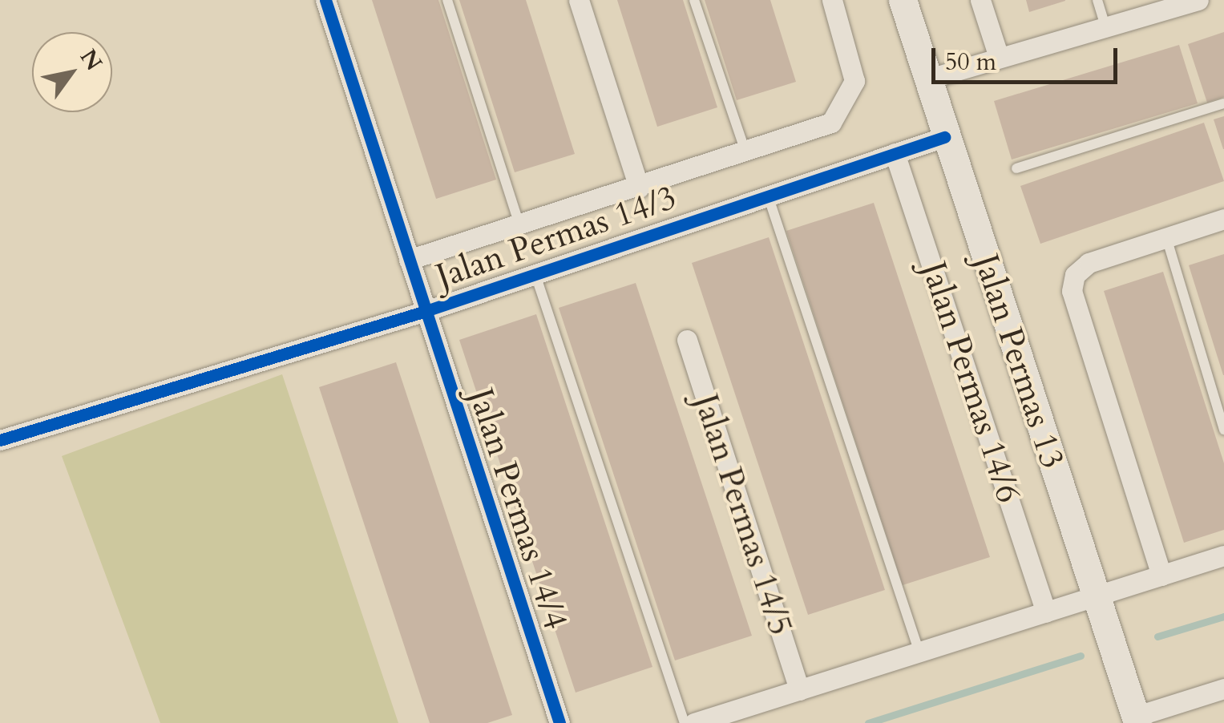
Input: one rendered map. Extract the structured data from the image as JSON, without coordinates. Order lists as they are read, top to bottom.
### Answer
{
  "streets": {
    "main road": ["Jalan Permas 13"],
    "street": [
      "Jalan Permas 14/3",
      "Jalan Permas 14/6",
      "Jalan Permas 14/4",
      "Jalan Permas 14/5"
    ]
  },
  "crossings": [
    ["Jalan Permas 14/3", "Jalan Permas 13"],
    ["Jalan Permas 14/3", "Jalan Permas 14/6"],
    ["Jalan Permas 14/3", "Jalan Permas 14/4"]
  ],
  "scale_bar": "50 m",
  "north": "top right"
}
